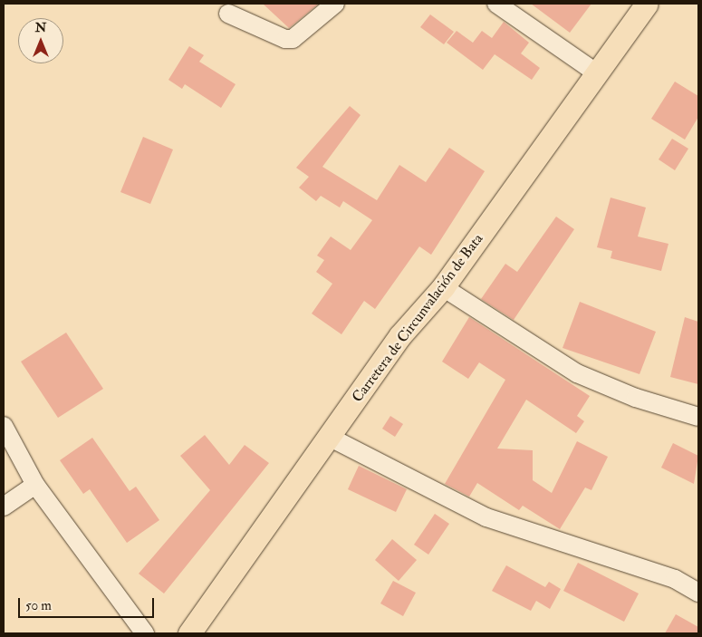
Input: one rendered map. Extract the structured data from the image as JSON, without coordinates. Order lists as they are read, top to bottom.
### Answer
{
  "streets": {
    "main road": ["Carretera de Circunvalación de Bata"]
  },
  "scale_bar": "50 m",
  "north": "top"
}
